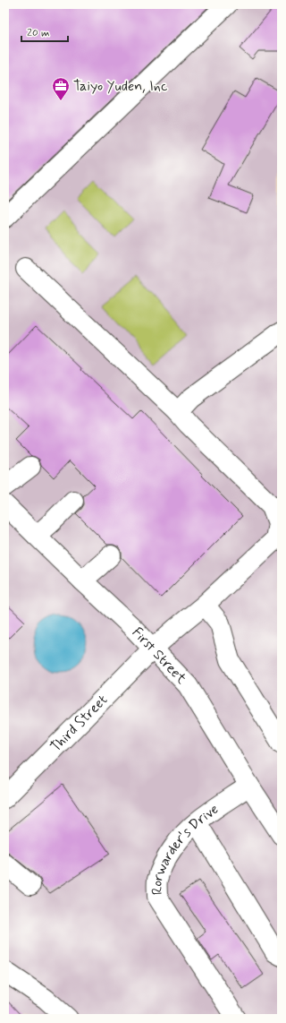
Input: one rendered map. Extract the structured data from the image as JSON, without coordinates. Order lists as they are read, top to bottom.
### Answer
{
  "streets": {
    "street": ["First Street", "Third Street", "Rorwarder's Drive"]
  },
  "crossings": [
    ["First Street", "Third Street"],
    ["First Street", "Rorwarder's Drive"]
  ],
  "places": {
    "office": ["Taiyo Yuden, Inc"]
  },
  "scale_bar": "20 m"
}
